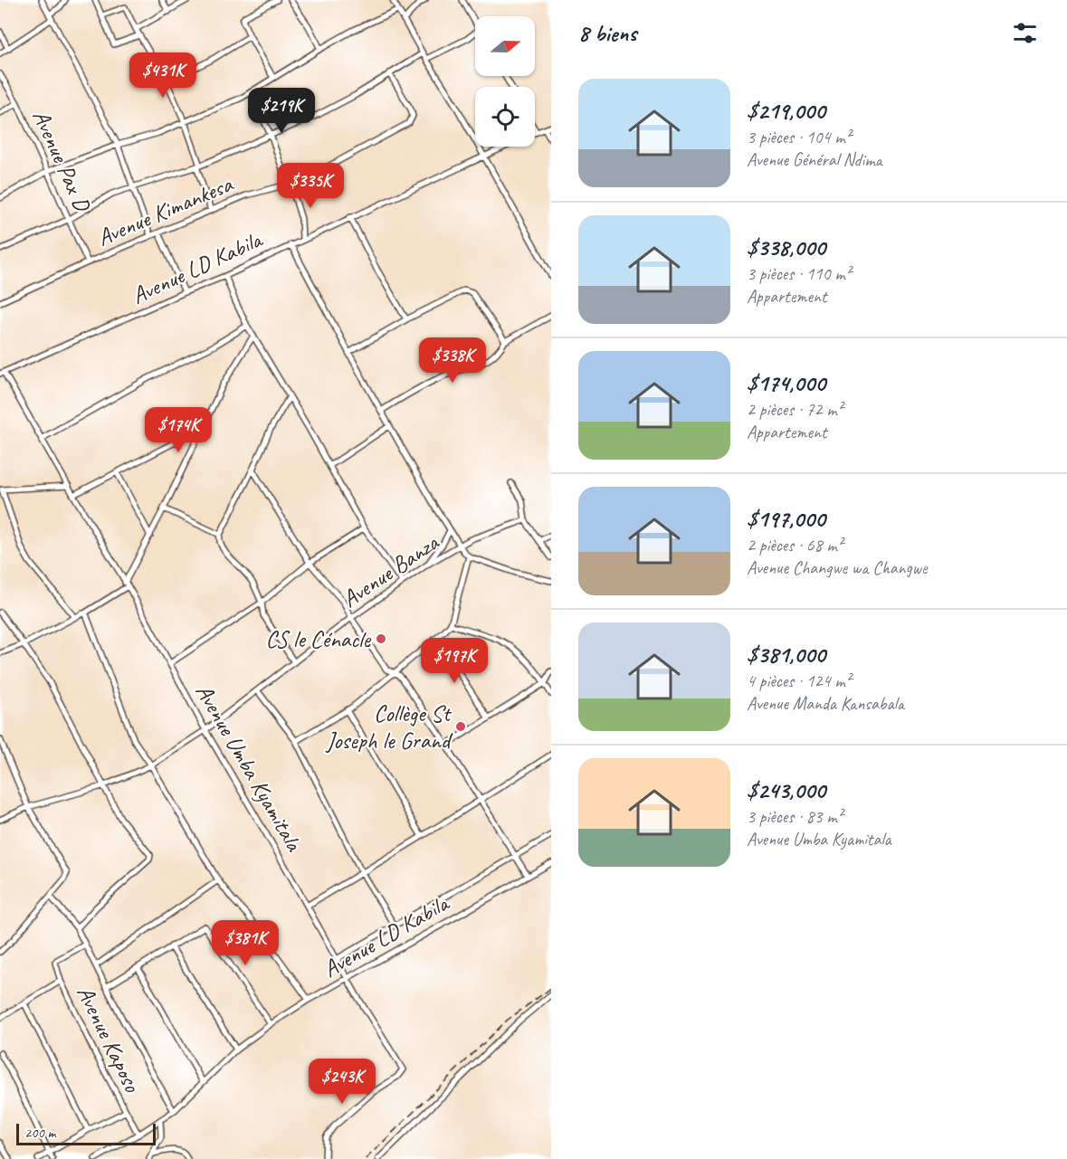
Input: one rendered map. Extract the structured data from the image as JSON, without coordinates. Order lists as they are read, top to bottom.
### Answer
{
  "streets": {
    "street": [
      "Avenue Pax D",
      "Avenue Kimankesa",
      "Avenue LD Kabila",
      "Avenue Banza",
      "Avenue Umba Kyamitala",
      "Avenue Kaposo"
    ]
  },
  "crossings": [
    ["Avenue Pax D", "Avenue Kimankesa"],
    ["Avenue LD Kabila", "Avenue Umba Kyamitala"],
    ["Avenue LD Kabila", "Avenue Kaposo"],
    ["Avenue Banza", "Avenue Umba Kyamitala"]
  ],
  "places": ["CS le Cénacle", "Collège St Joseph le Grand"],
  "scale_bar": "200 m",
  "north": "right",
  "page": {
    "heading": "8 biens",
    "price": [
      "$431K",
      "$219K",
      "$335K",
      "$338K",
      "$174K",
      "$197K",
      "$381K",
      "$243K"
    ],
    "list": [
      {
        "name": "$219,000",
        "note": "3 pièces · 104 m² · Avenue Général Ndima"
      },
      {
        "name": "$338,000",
        "note": "3 pièces · 110 m² · Appartement"
      },
      {
        "name": "$174,000",
        "note": "2 pièces · 72 m² · Appartement"
      },
      {
        "name": "$197,000",
        "note": "2 pièces · 68 m² · Avenue Changwe wa Changwe"
      },
      {
        "name": "$381,000",
        "note": "4 pièces · 124 m² · Avenue Manda Kansabala"
      },
      {
        "name": "$243,000",
        "note": "3 pièces · 83 m² · Avenue Umba Kyamitala"
      }
    ],
    "scale": "200 m"
  }
}
